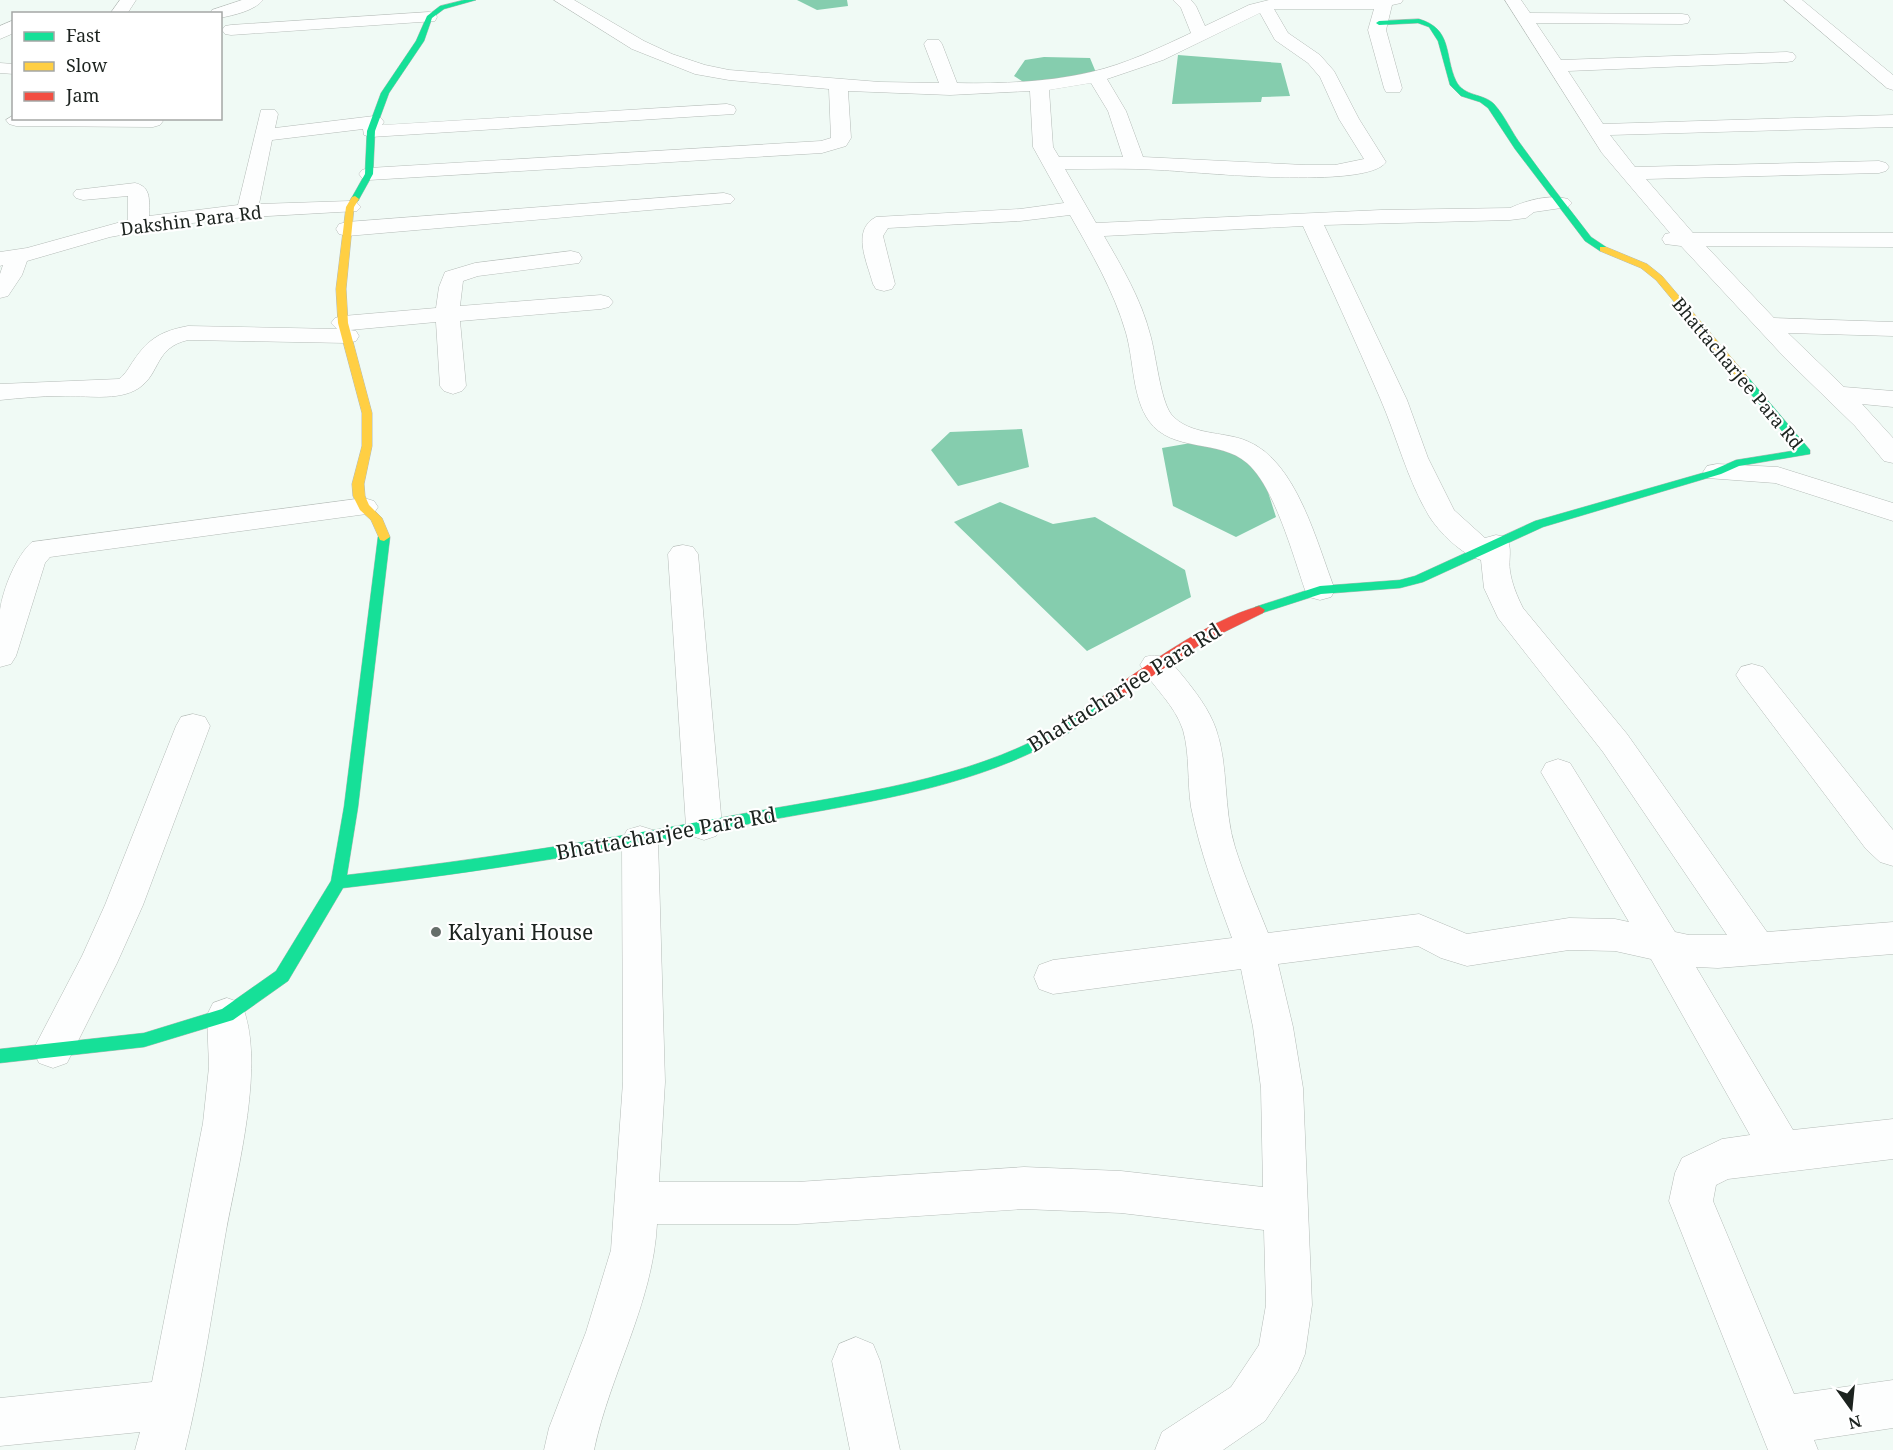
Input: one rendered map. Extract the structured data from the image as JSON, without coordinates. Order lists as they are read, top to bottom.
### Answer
{
  "streets": {
    "street": ["Dakshin Para Rd", "Bhattacharjee Para Rd"]
  },
  "places": ["Kalyani House"],
  "legend": ["Fast", "Slow", "Jam"],
  "north": "bottom"
}
